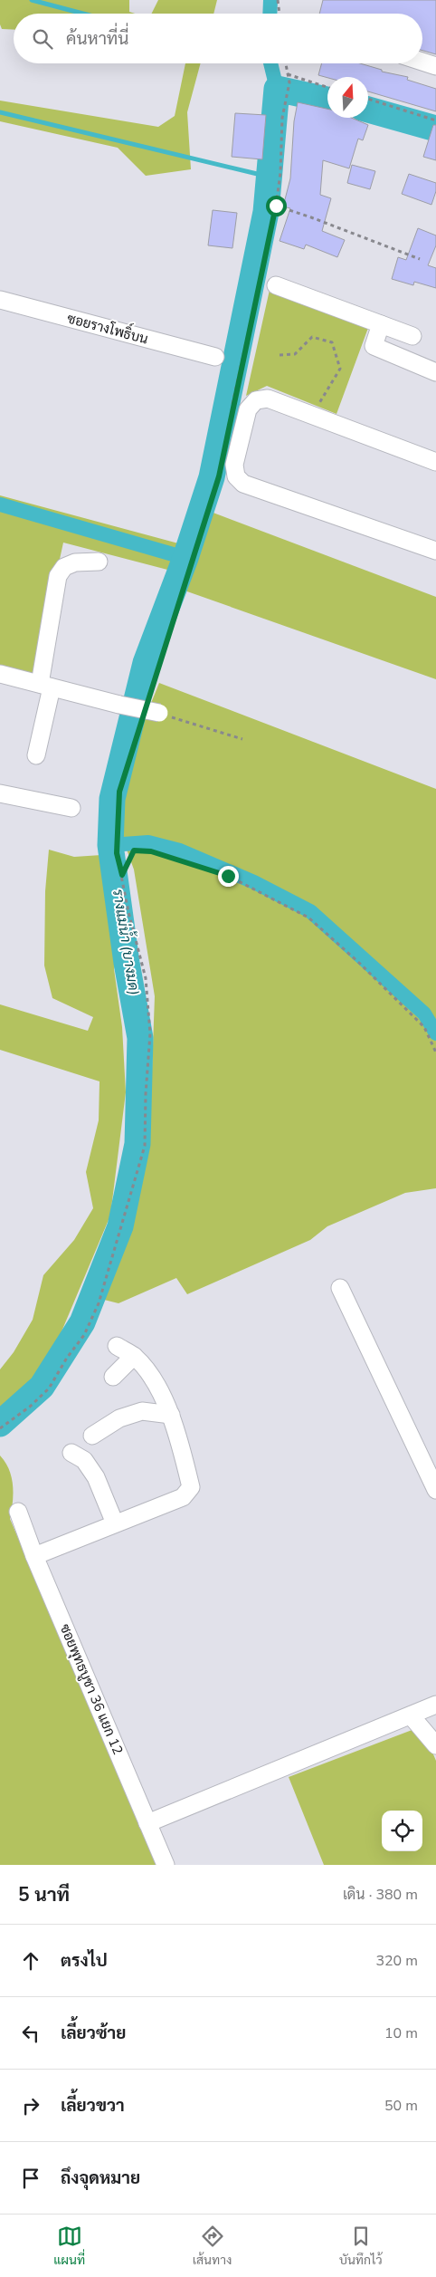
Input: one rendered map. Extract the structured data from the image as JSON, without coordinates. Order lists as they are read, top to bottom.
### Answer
{
  "streets": {
    "street": ["ซอยรางโพธิ์บน", "ซอยพุทธบูชา 36 แยก 12"]
  },
  "water": ["รางแม่น้ำ (บางมด)"],
  "north": "top",
  "page": {
    "search": "ค้นหาที่นี่",
    "heading": ["5 นาที", "เดิน · 380 m"],
    "list": [
      ["ตรงไป", "320 m"],
      ["เลี้ยวซ้าย", "10 m"],
      ["เลี้ยวขวา", "50 m"],
      "ถึงจุดหมาย"
    ],
    "nav": ["แผนที่", "เส้นทาง", "บันทึกไว้"]
  }
}
